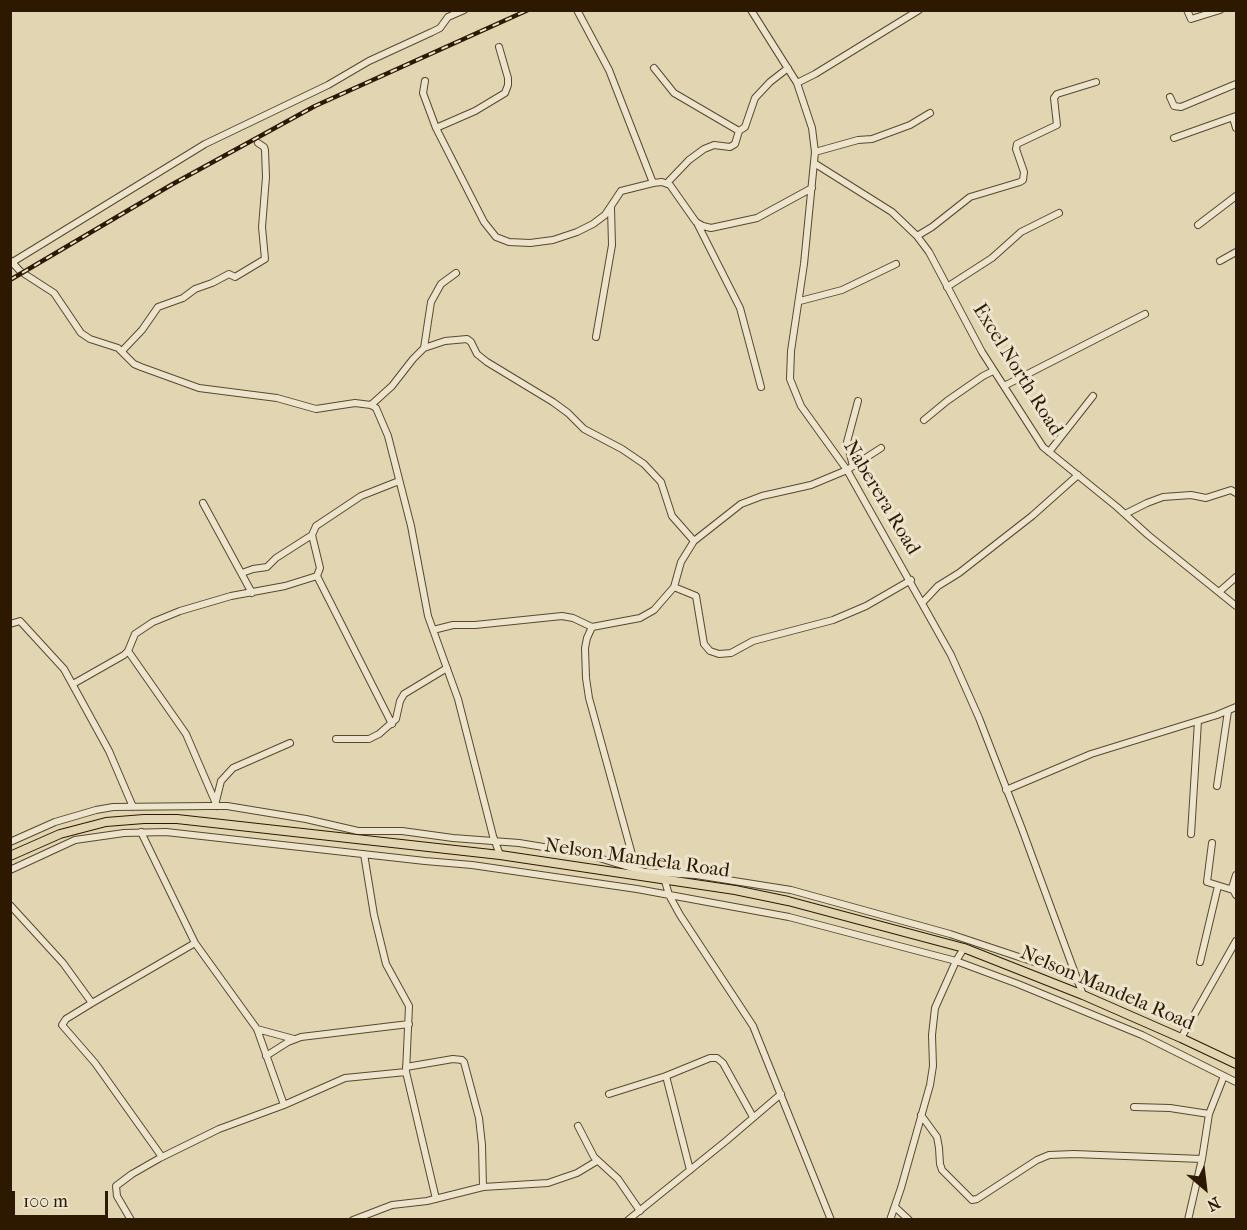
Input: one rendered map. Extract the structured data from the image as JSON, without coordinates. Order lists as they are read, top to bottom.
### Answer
{
  "streets": {
    "main road": ["Nelson Mandela Road"],
    "street": ["Excel North Road", "Naberera Road"]
  },
  "crossings": [
    ["Excel North Road", "Naberera Road"],
    ["Naberera Road", "Nelson Mandela Road"]
  ],
  "scale_bar": "100 m",
  "north": "bottom right"
}
